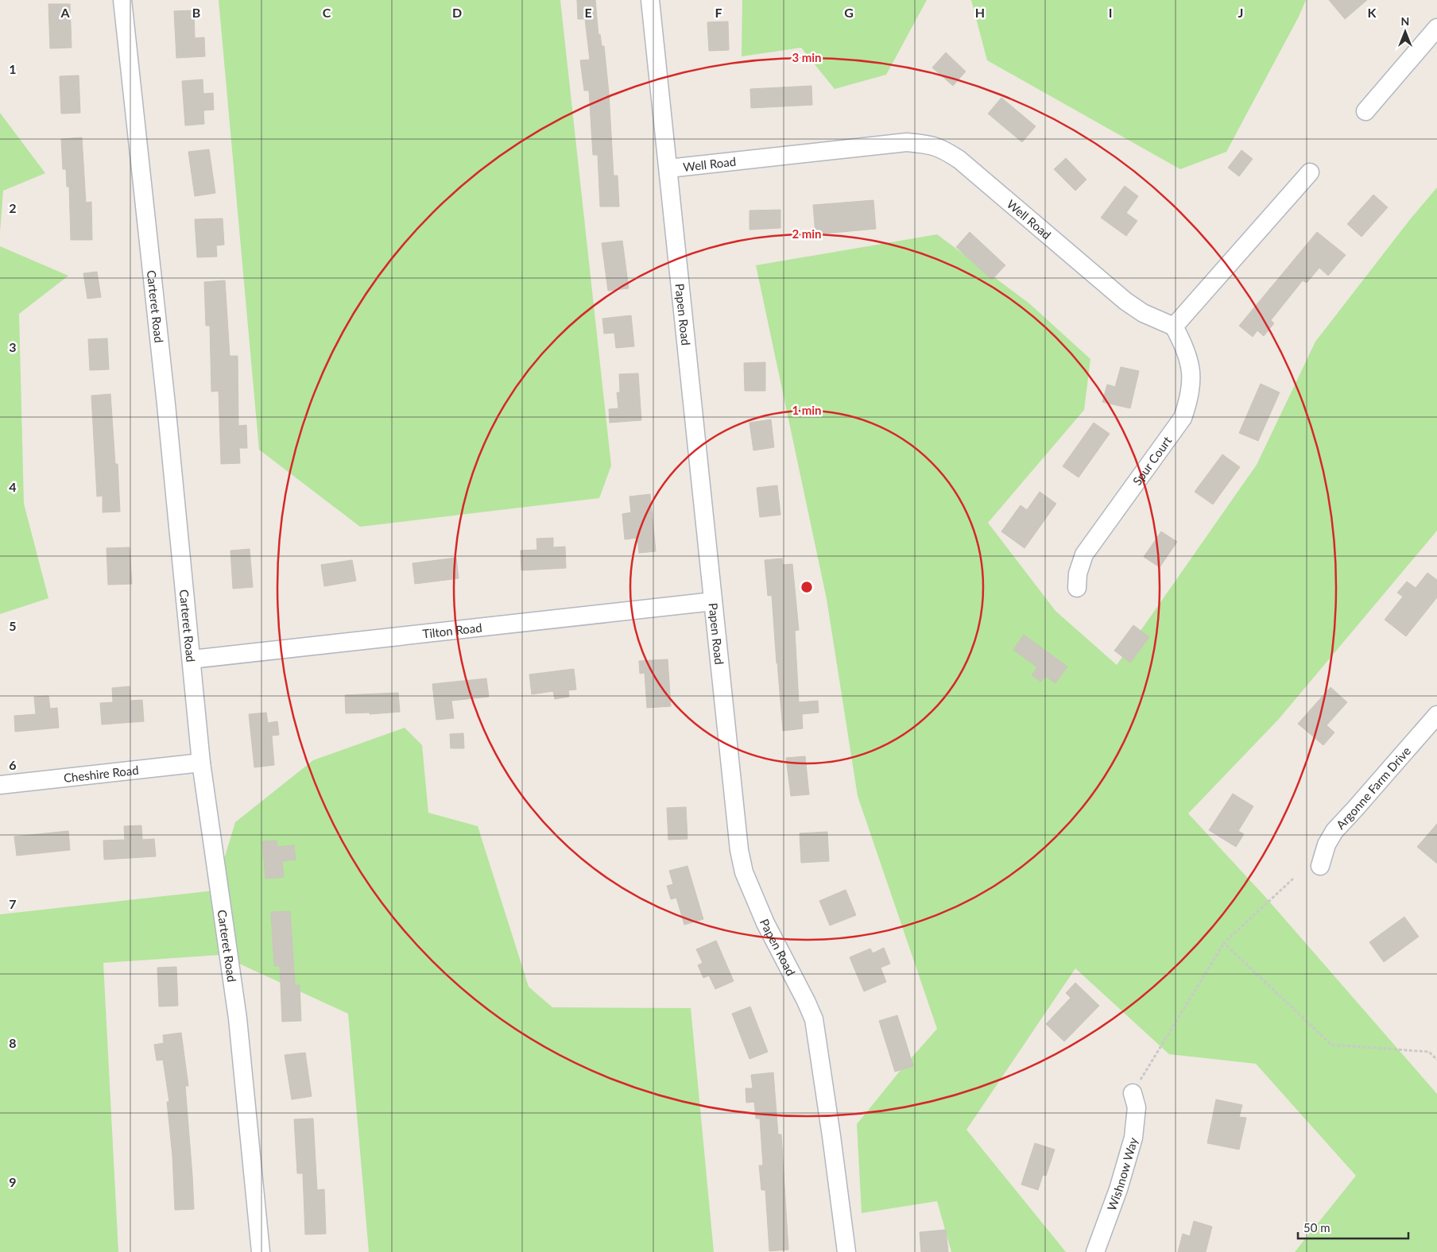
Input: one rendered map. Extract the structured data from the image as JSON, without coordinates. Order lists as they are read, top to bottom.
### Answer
{
  "streets": {
    "street": [
      "Well Road",
      "Carteret Road",
      "Papen Road",
      "Spur Court",
      "Tilton Road",
      "Cheshire Road",
      "Argonne Farm Drive",
      "Wishnow Way"
    ]
  },
  "crossings": [
    ["Well Road", "Papen Road"],
    ["Well Road", "Spur Court"],
    ["Carteret Road", "Tilton Road"],
    ["Carteret Road", "Cheshire Road"],
    ["Papen Road", "Tilton Road"]
  ],
  "scale_bar": "50 m",
  "north": "top",
  "grid": {
    "columns": [
      "A",
      "B",
      "C",
      "D",
      "E",
      "F",
      "G",
      "H",
      "I",
      "J",
      "K"
    ],
    "rows": [
      "1",
      "2",
      "3",
      "4",
      "5",
      "6",
      "7",
      "8",
      "9"
    ]
  },
  "rings": ["3 min", "2 min", "1 min"]
}
